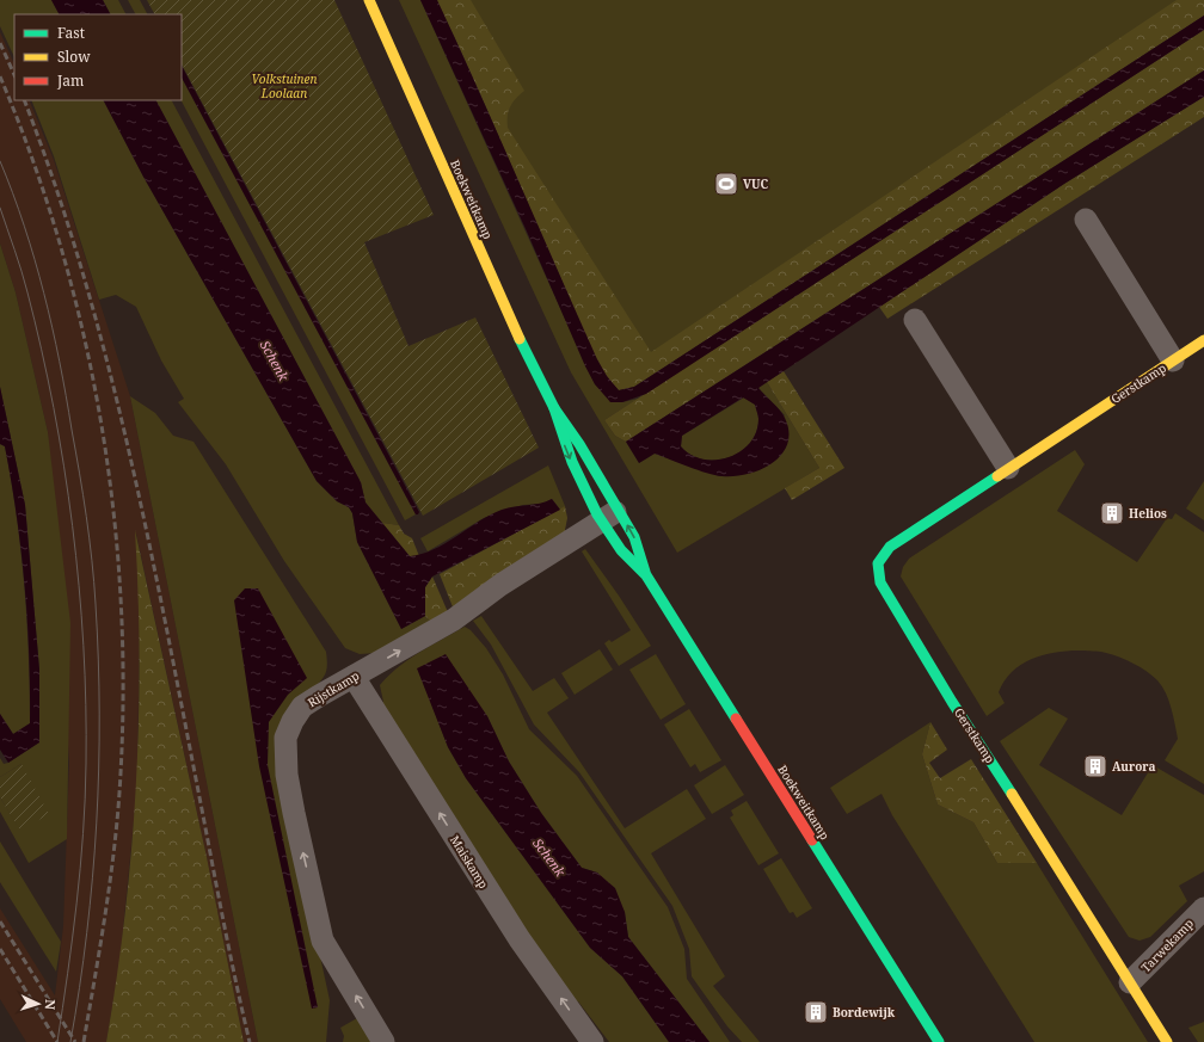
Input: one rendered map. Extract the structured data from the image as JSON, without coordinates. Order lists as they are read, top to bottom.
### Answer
{
  "streets": {
    "street": [
      "Boekweitkamp",
      "Gerstkamp",
      "Rijstkamp",
      "Maiskamp",
      "Tarwekamp"
    ]
  },
  "crossings": [
    ["Boekweitkamp", "Rijstkamp"],
    ["Gerstkamp", "Tarwekamp"],
    ["Rijstkamp", "Maiskamp"]
  ],
  "one_way": ["Maiskamp"],
  "water": ["Schenk"],
  "parks": ["Volkstuinen Loolaan"],
  "places": {
    "sports": ["VUC"],
    "building": ["Helios", "Aurora", "Bordewijk"]
  },
  "legend": ["Fast", "Slow", "Jam"],
  "north": "right"
}
